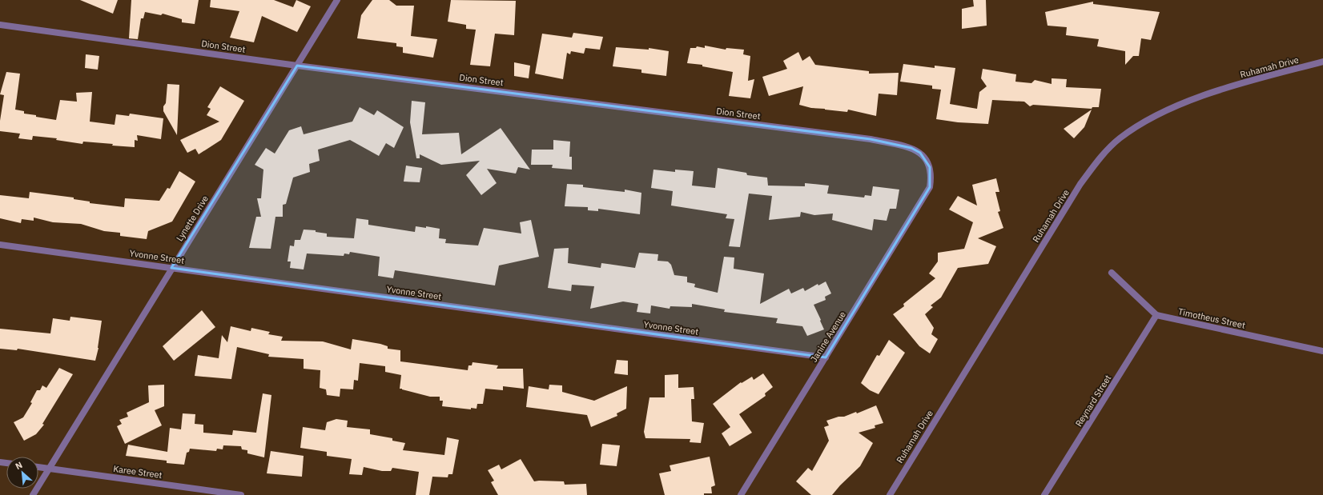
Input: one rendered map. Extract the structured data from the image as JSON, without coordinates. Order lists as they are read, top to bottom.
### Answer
{
  "streets": {
    "street": [
      "Dion Street",
      "Ruhamah Drive",
      "Lynette Drive",
      "Yvonne Street",
      "Timotheus Street",
      "Janine Avenue",
      "Reynard Street",
      "Karee Street"
    ]
  },
  "crossings": [
    ["Dion Street", "Lynette Drive"],
    ["Dion Street", "Janine Avenue"],
    ["Lynette Drive", "Yvonne Street"],
    ["Lynette Drive", "Karee Street"],
    ["Yvonne Street", "Janine Avenue"],
    ["Timotheus Street", "Reynard Street"]
  ],
  "north": "top left"
}
